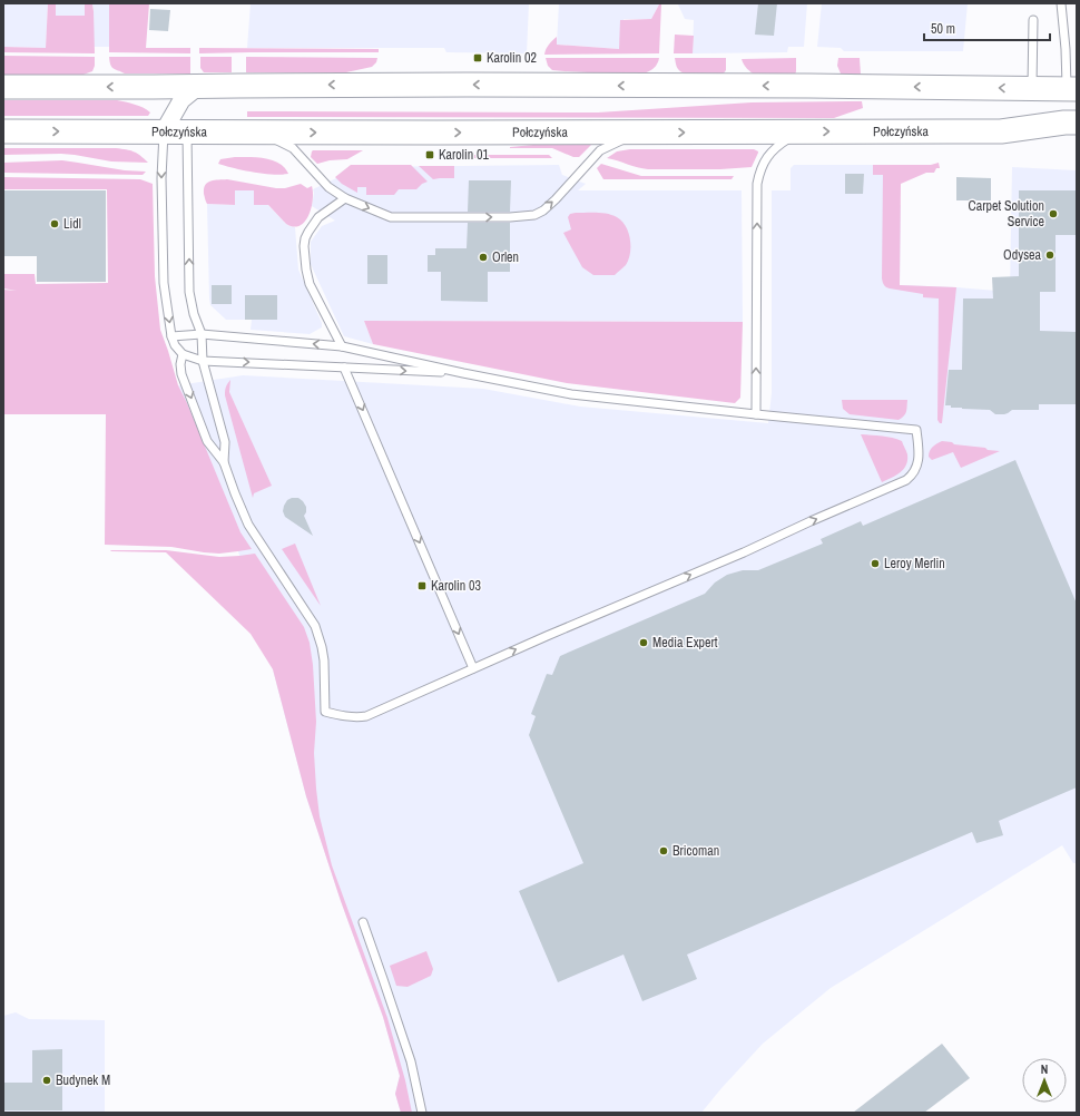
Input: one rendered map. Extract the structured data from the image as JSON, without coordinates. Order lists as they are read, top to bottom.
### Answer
{
  "streets": {
    "main road": ["Połczyńska"]
  },
  "places": {
    "transit": ["Karolin 02", "Karolin 01", "Karolin 03"],
    "other": [
      "Carpet Solution Service",
      "Lidl",
      "Odysea",
      "Orlen",
      "Leroy Merlin",
      "Media Expert",
      "Bricoman",
      "Budynek M"
    ]
  },
  "scale_bar": "50 m",
  "north": "top"
}
